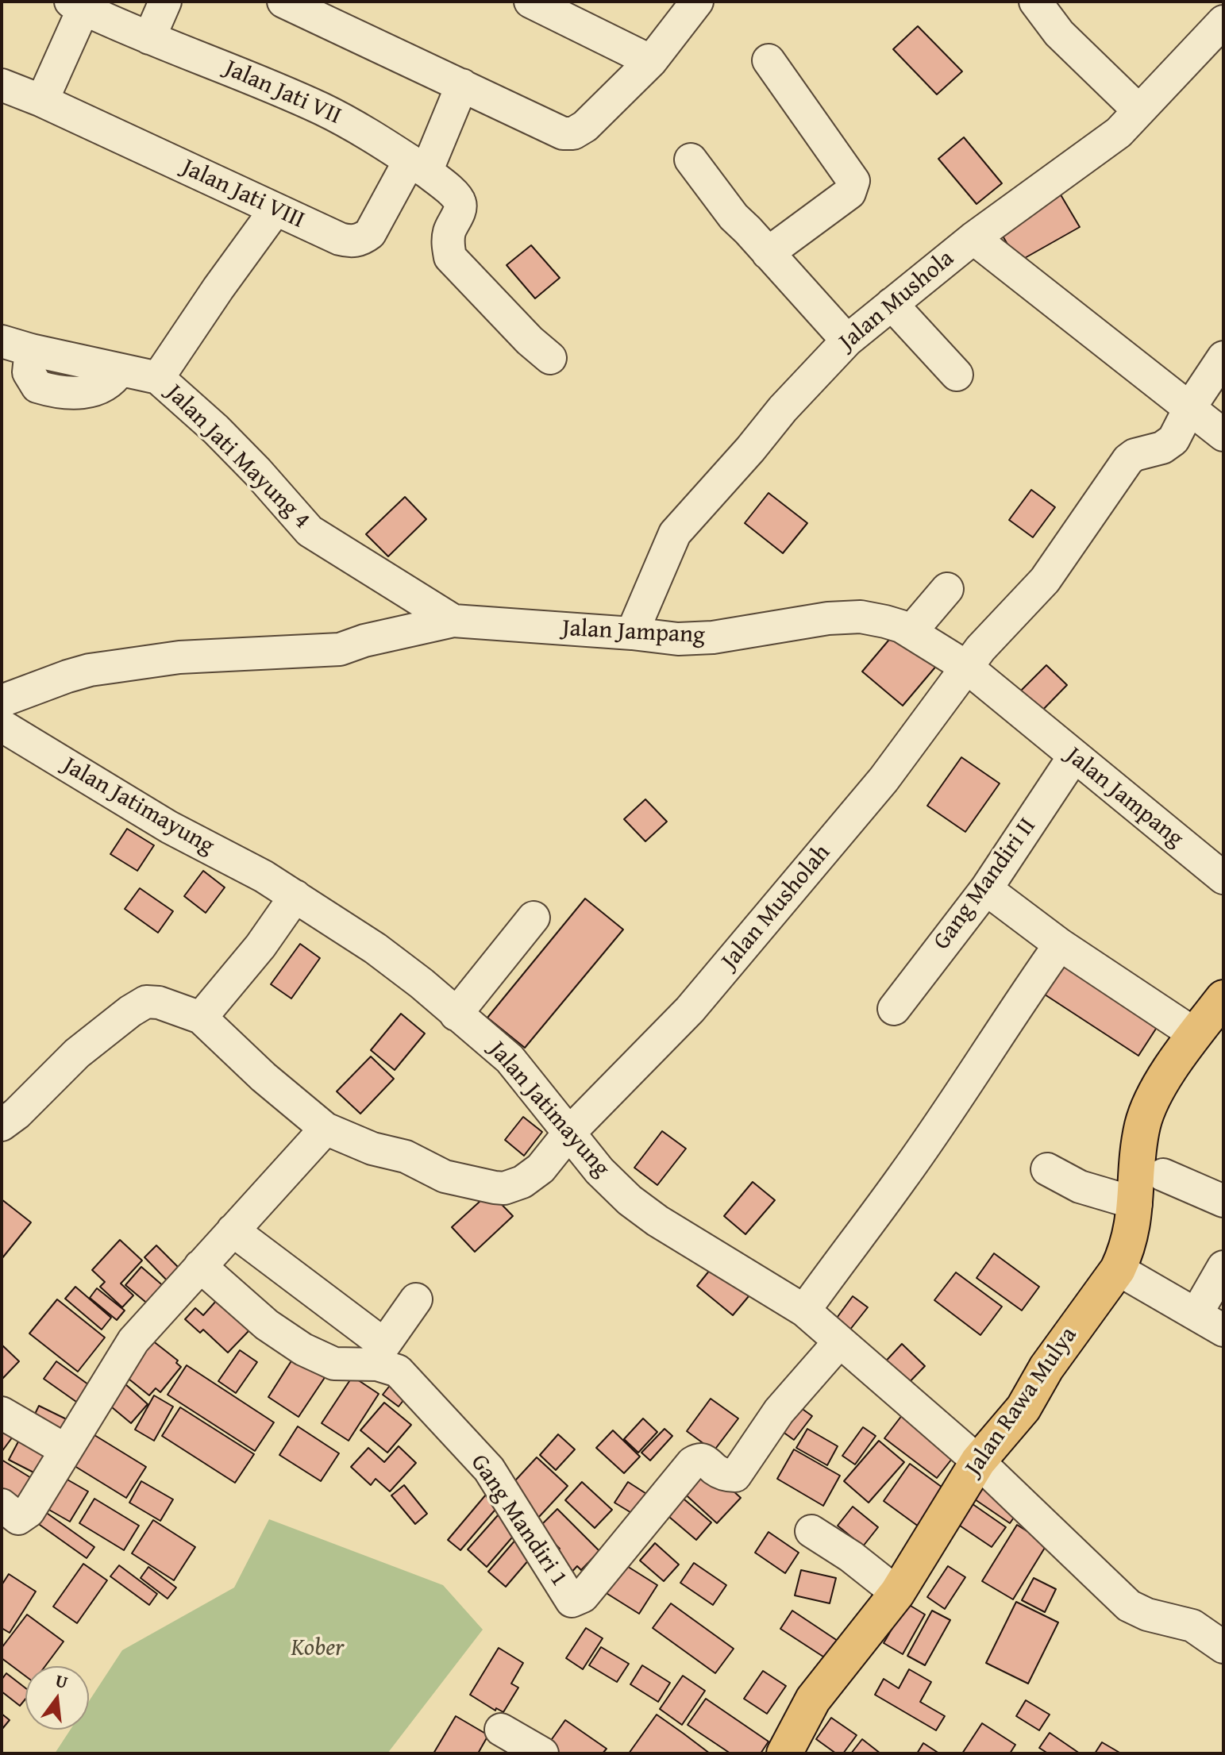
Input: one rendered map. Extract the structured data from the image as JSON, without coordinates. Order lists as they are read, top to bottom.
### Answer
{
  "streets": {
    "main road": ["Jalan Rawa Mulya"],
    "street": [
      "Jalan Jati VII",
      "Jalan Jati VIII",
      "Jalan Mushola",
      "Jalan Jati Mayung 4",
      "Jalan Jampang",
      "Jalan Jatimayung",
      "Gang Mandiri II",
      "Jalan Musholah",
      "Gang Mandiri 1"
    ]
  },
  "crossings": [
    ["Jalan Jati VII", "Jalan Jati VIII"],
    ["Jalan Mushola", "Jalan Jampang"],
    ["Jalan Jati Mayung 4", "Jalan Jampang"],
    ["Jalan Jampang", "Gang Mandiri II"],
    ["Jalan Jampang", "Jalan Musholah"],
    ["Jalan Jatimayung", "Jalan Musholah"],
    ["Jalan Jatimayung", "Jalan Rawa Mulya"],
    ["Jalan Jatimayung", "Gang Mandiri 1"]
  ],
  "parks": ["Kober"],
  "north": "top"
}
